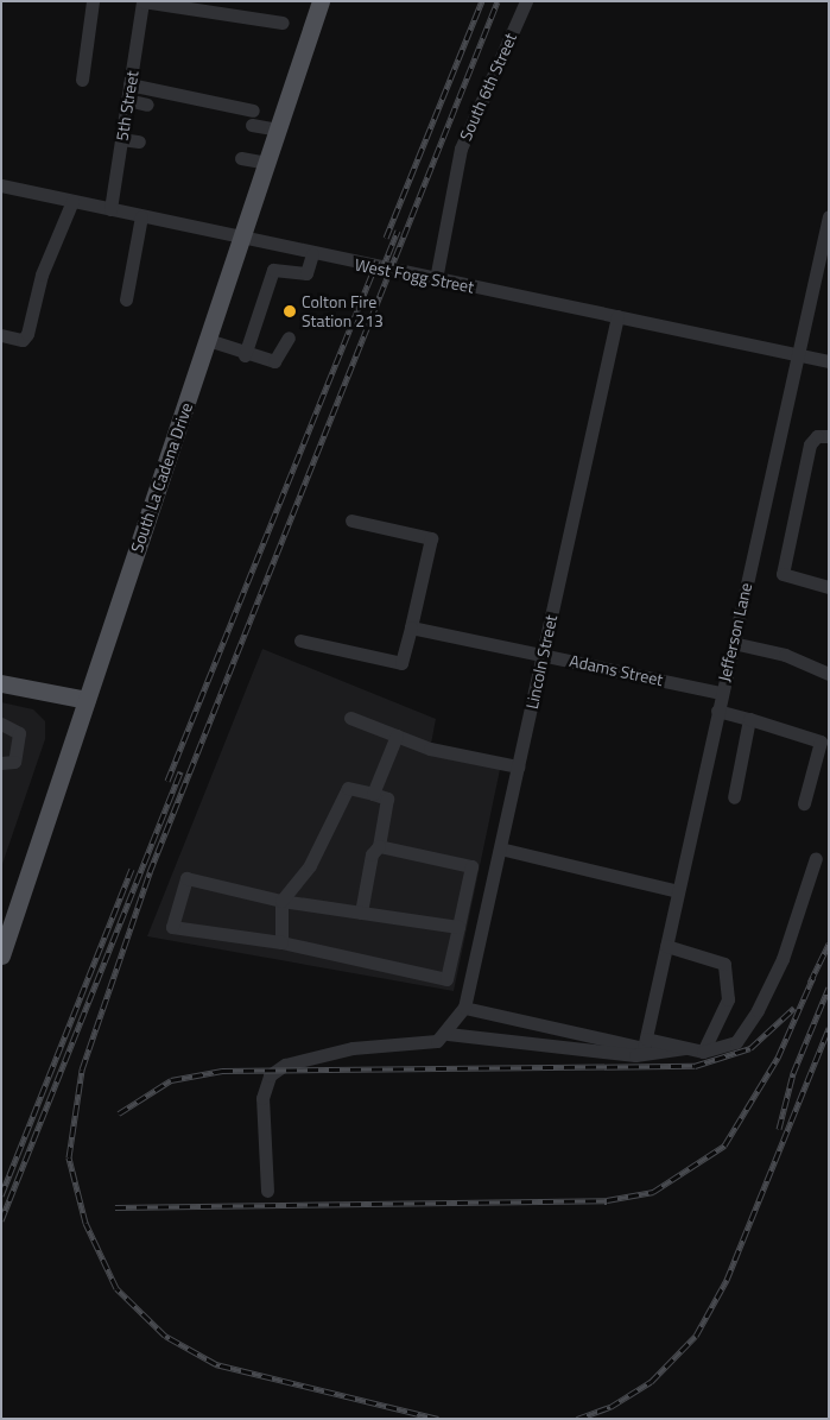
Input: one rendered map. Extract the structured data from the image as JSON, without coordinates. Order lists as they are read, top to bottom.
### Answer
{
  "streets": {
    "main road": ["South La Cadena Drive"],
    "street": [
      "South 6th Street",
      "5th Street",
      "West Fogg Street",
      "Jefferson Lane",
      "Lincoln Street",
      "Adams Street"
    ]
  },
  "crossings": [
    ["South 6th Street", "West Fogg Street"],
    ["5th Street", "West Fogg Street"],
    ["West Fogg Street", "South La Cadena Drive"],
    ["West Fogg Street", "Jefferson Lane"],
    ["West Fogg Street", "Lincoln Street"],
    ["Jefferson Lane", "Adams Street"],
    ["Lincoln Street", "Adams Street"]
  ],
  "places": ["Colton Fire Station 213"]
}
